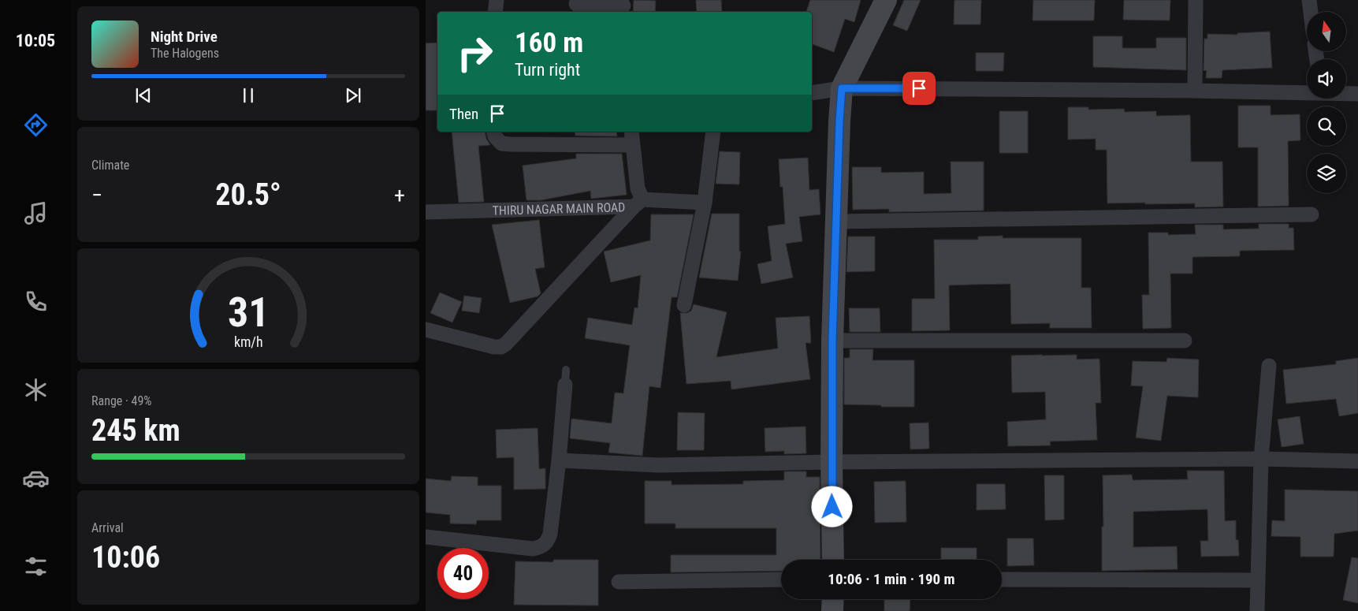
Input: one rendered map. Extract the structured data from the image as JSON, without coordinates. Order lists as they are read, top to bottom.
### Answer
{
  "streets": {
    "street": ["THIRU NAGAR MAIN ROAD"]
  },
  "north": "top",
  "page": {
    "tabs": "10:05",
    "turn": ["160 m", "Turn right"],
    "song": ["Night Drive", "The Halogens"],
    "then": "Then",
    "tile": [
      "Climate",
      ["Range · 49%", "245 km"],
      ["Arrival", "10:06"]
    ],
    "heat": ["−", "20.5°", "+"],
    "limit": "40",
    "trip": "10:06 · 1 min · 190 m",
    "gauge": ["31", "km/h"]
  }
}
